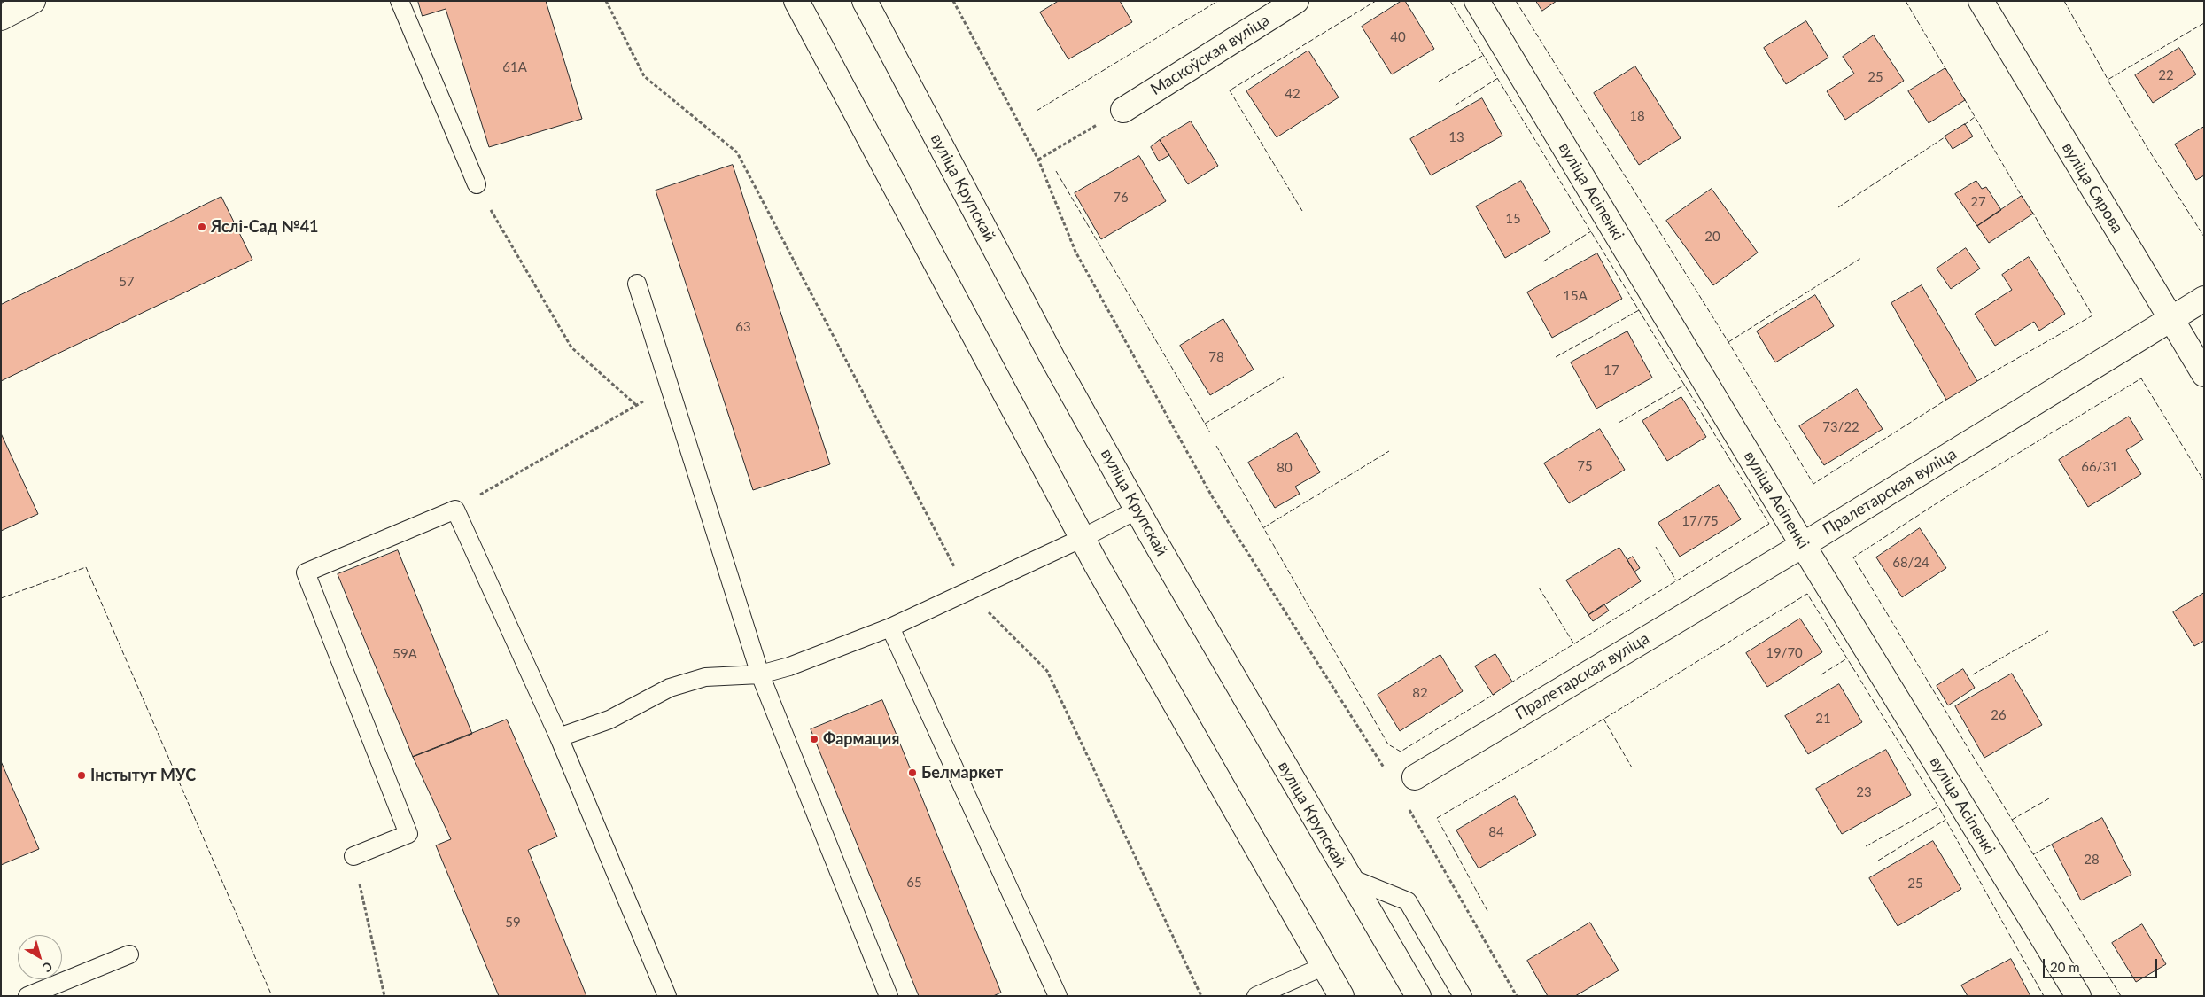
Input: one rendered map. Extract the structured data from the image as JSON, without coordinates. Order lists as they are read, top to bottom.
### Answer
{
  "streets": {
    "street": [
      "Маскоўская вуліца",
      "вуліца Крупскай",
      "вуліца Сярова",
      "вуліца Асіпенкі",
      "Пралетарская вуліца"
    ]
  },
  "crossings": [
    ["вуліца Сярова", "Пралетарская вуліца"],
    ["вуліца Асіпенкі", "Пралетарская вуліца"]
  ],
  "places": [
    "Яслі-Сад №41",
    "Фармация",
    "Белмаркет",
    "Інстытут МУС"
  ],
  "house_numbers": [
    "40",
    "61А",
    "22",
    "25",
    "42",
    "18",
    "13",
    "76",
    "27",
    "15",
    "20",
    "57",
    "15А",
    "63",
    "78",
    "17",
    "73/22",
    "75",
    "66/31",
    "80",
    "17/75",
    "68/24",
    "19/70",
    "59А",
    "82",
    "26",
    "21",
    "23",
    "84",
    "28",
    "65",
    "25",
    "59"
  ],
  "scale_bar": "20 m",
  "north": "bottom right"
}
